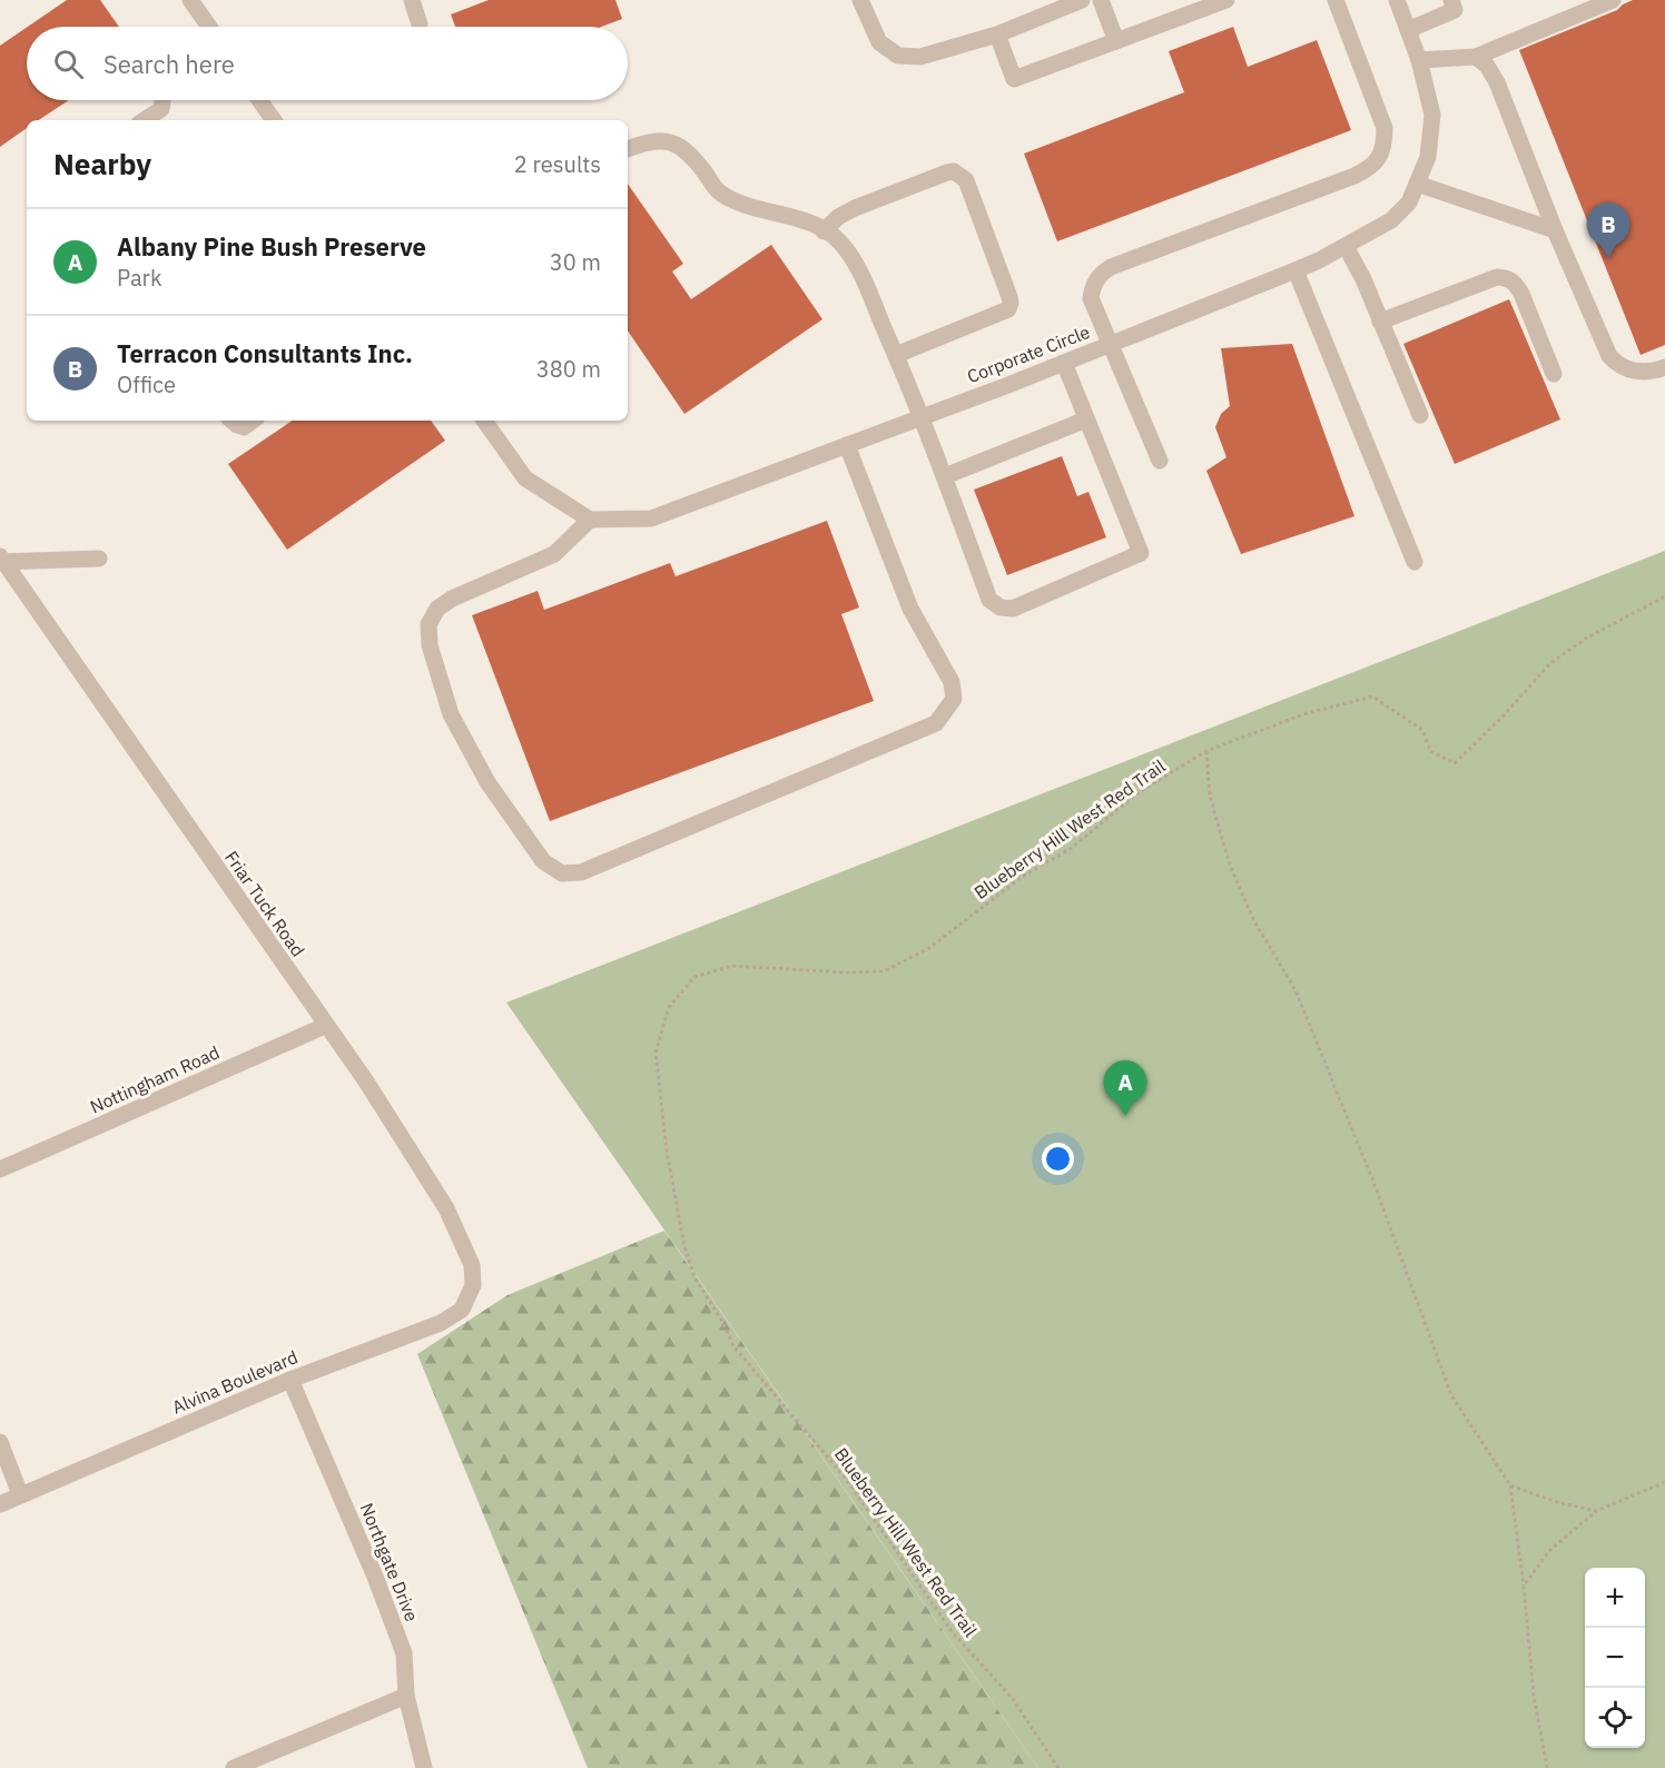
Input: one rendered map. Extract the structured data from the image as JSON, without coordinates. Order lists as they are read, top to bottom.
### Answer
{
  "streets": {
    "street": [
      "Corporate Circle",
      "Friar Tuck Road",
      "Nottingham Road",
      "Alvina Boulevard",
      "Northgate Drive"
    ],
    "path": ["Blueberry Hill West Red Trail"]
  },
  "crossings": [
    ["Friar Tuck Road", "Nottingham Road"],
    ["Friar Tuck Road", "Alvina Boulevard"],
    ["Alvina Boulevard", "Northgate Drive"]
  ],
  "page": {
    "search": "Search here",
    "heading": ["Nearby", "2 results"],
    "pins": ["B", "A"],
    "list": [
      {
        "mark": "A",
        "name": "Albany Pine Bush Preserve",
        "note": "Park",
        "value": "30 m"
      },
      {
        "mark": "B",
        "name": "Terracon Consultants Inc.",
        "note": "Office",
        "value": "380 m"
      }
    ],
    "map_buttons": ["+", "−"]
  }
}
